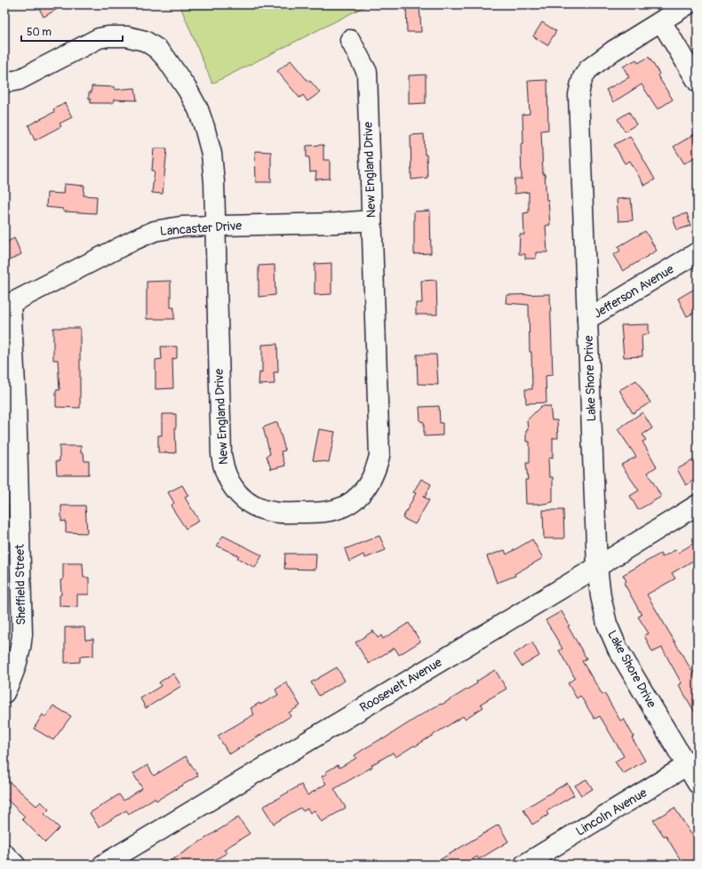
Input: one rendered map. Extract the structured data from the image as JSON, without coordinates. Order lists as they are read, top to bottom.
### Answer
{
  "streets": {
    "street": [
      "New England Drive",
      "Lancaster Drive",
      "Jefferson Avenue",
      "Lake Shore Drive",
      "Sheffield Street",
      "Roosevelt Avenue",
      "Lincoln Avenue"
    ]
  },
  "crossings": [
    ["New England Drive", "Lancaster Drive"],
    ["Lancaster Drive", "Sheffield Street"],
    ["Jefferson Avenue", "Lake Shore Drive"],
    ["Lake Shore Drive", "Roosevelt Avenue"],
    ["Lake Shore Drive", "Lincoln Avenue"]
  ],
  "scale_bar": "50 m"
}
